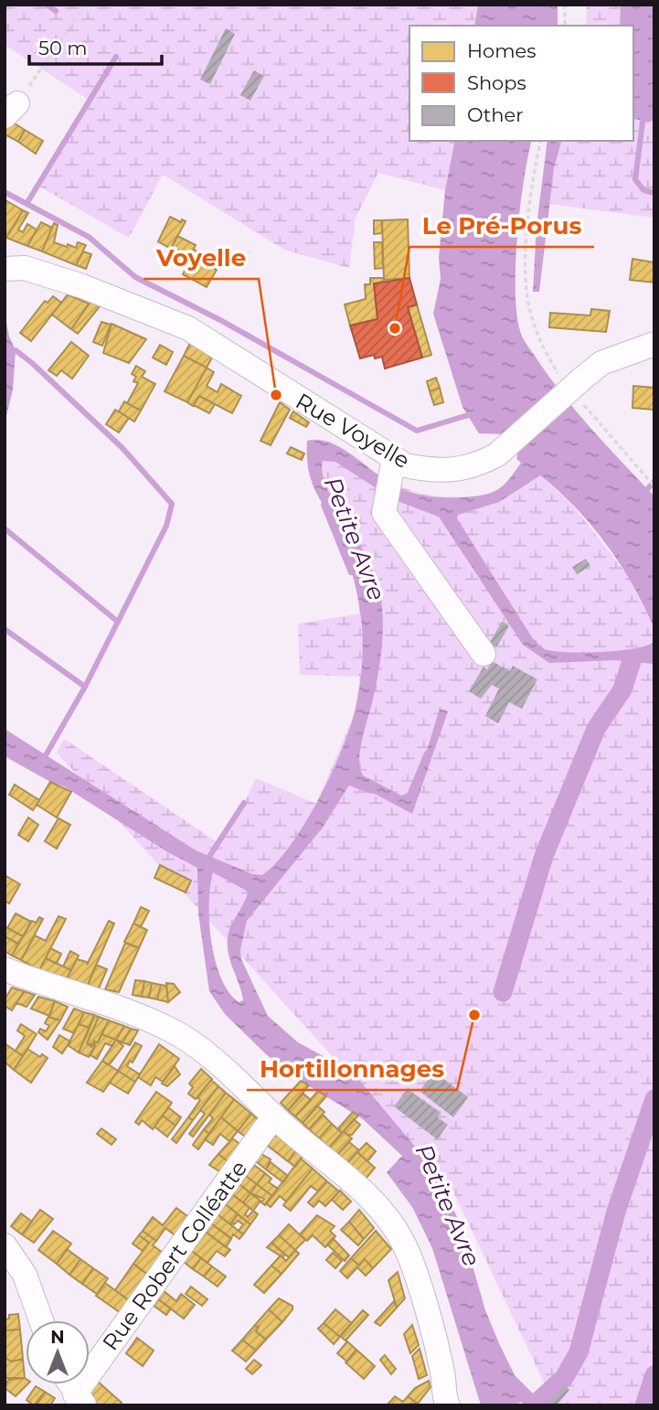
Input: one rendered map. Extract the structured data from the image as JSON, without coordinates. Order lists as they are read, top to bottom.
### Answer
{
  "streets": {
    "street": ["Rue Voyelle", "Rue Robert Colléatte"]
  },
  "water": ["Petite Avre"],
  "places": ["Le Pré-Porus", "Voyelle", "Hortillonnages"],
  "legend": ["Homes", "Shops", "Other"],
  "scale_bar": "50 m",
  "north": "top"
}
